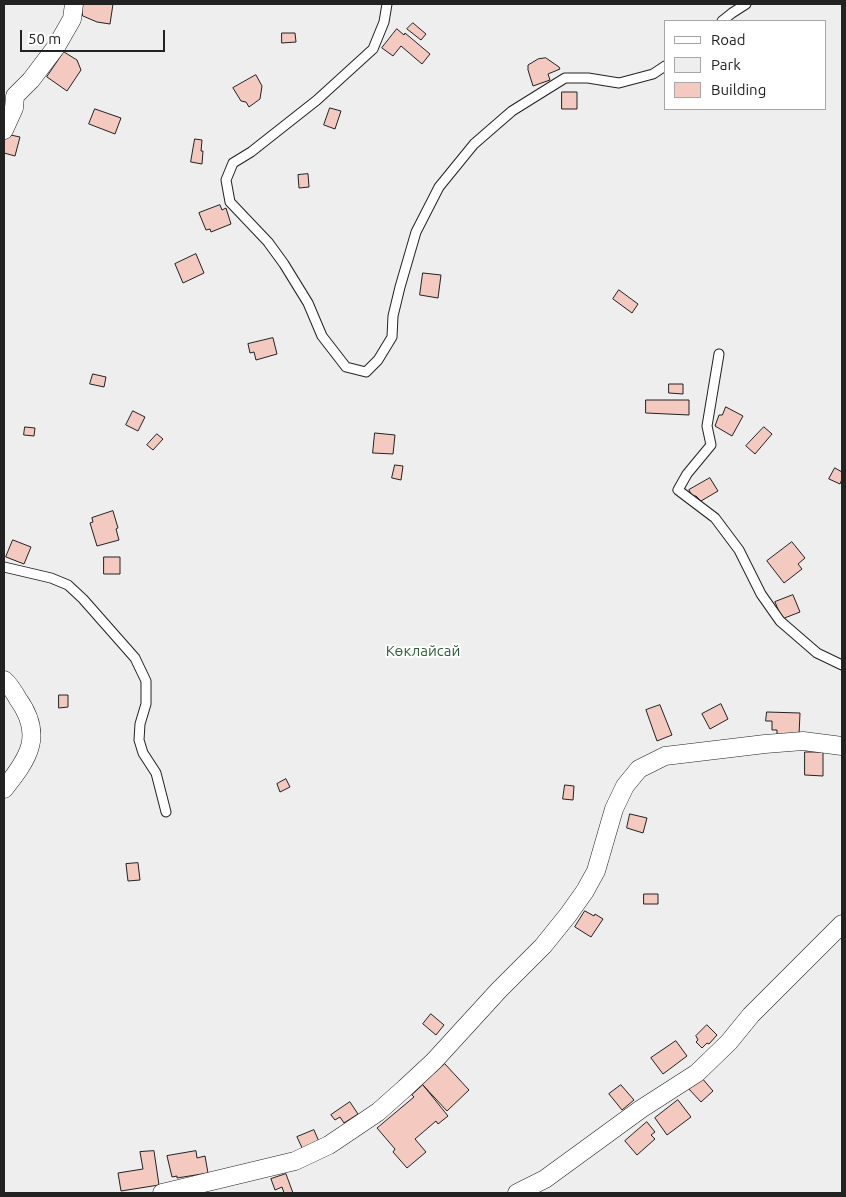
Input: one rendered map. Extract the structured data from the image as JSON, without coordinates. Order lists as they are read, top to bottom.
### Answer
{
  "parks": ["Көклайсай"],
  "legend": ["Road", "Park", "Building"],
  "scale_bar": "50 m"
}
